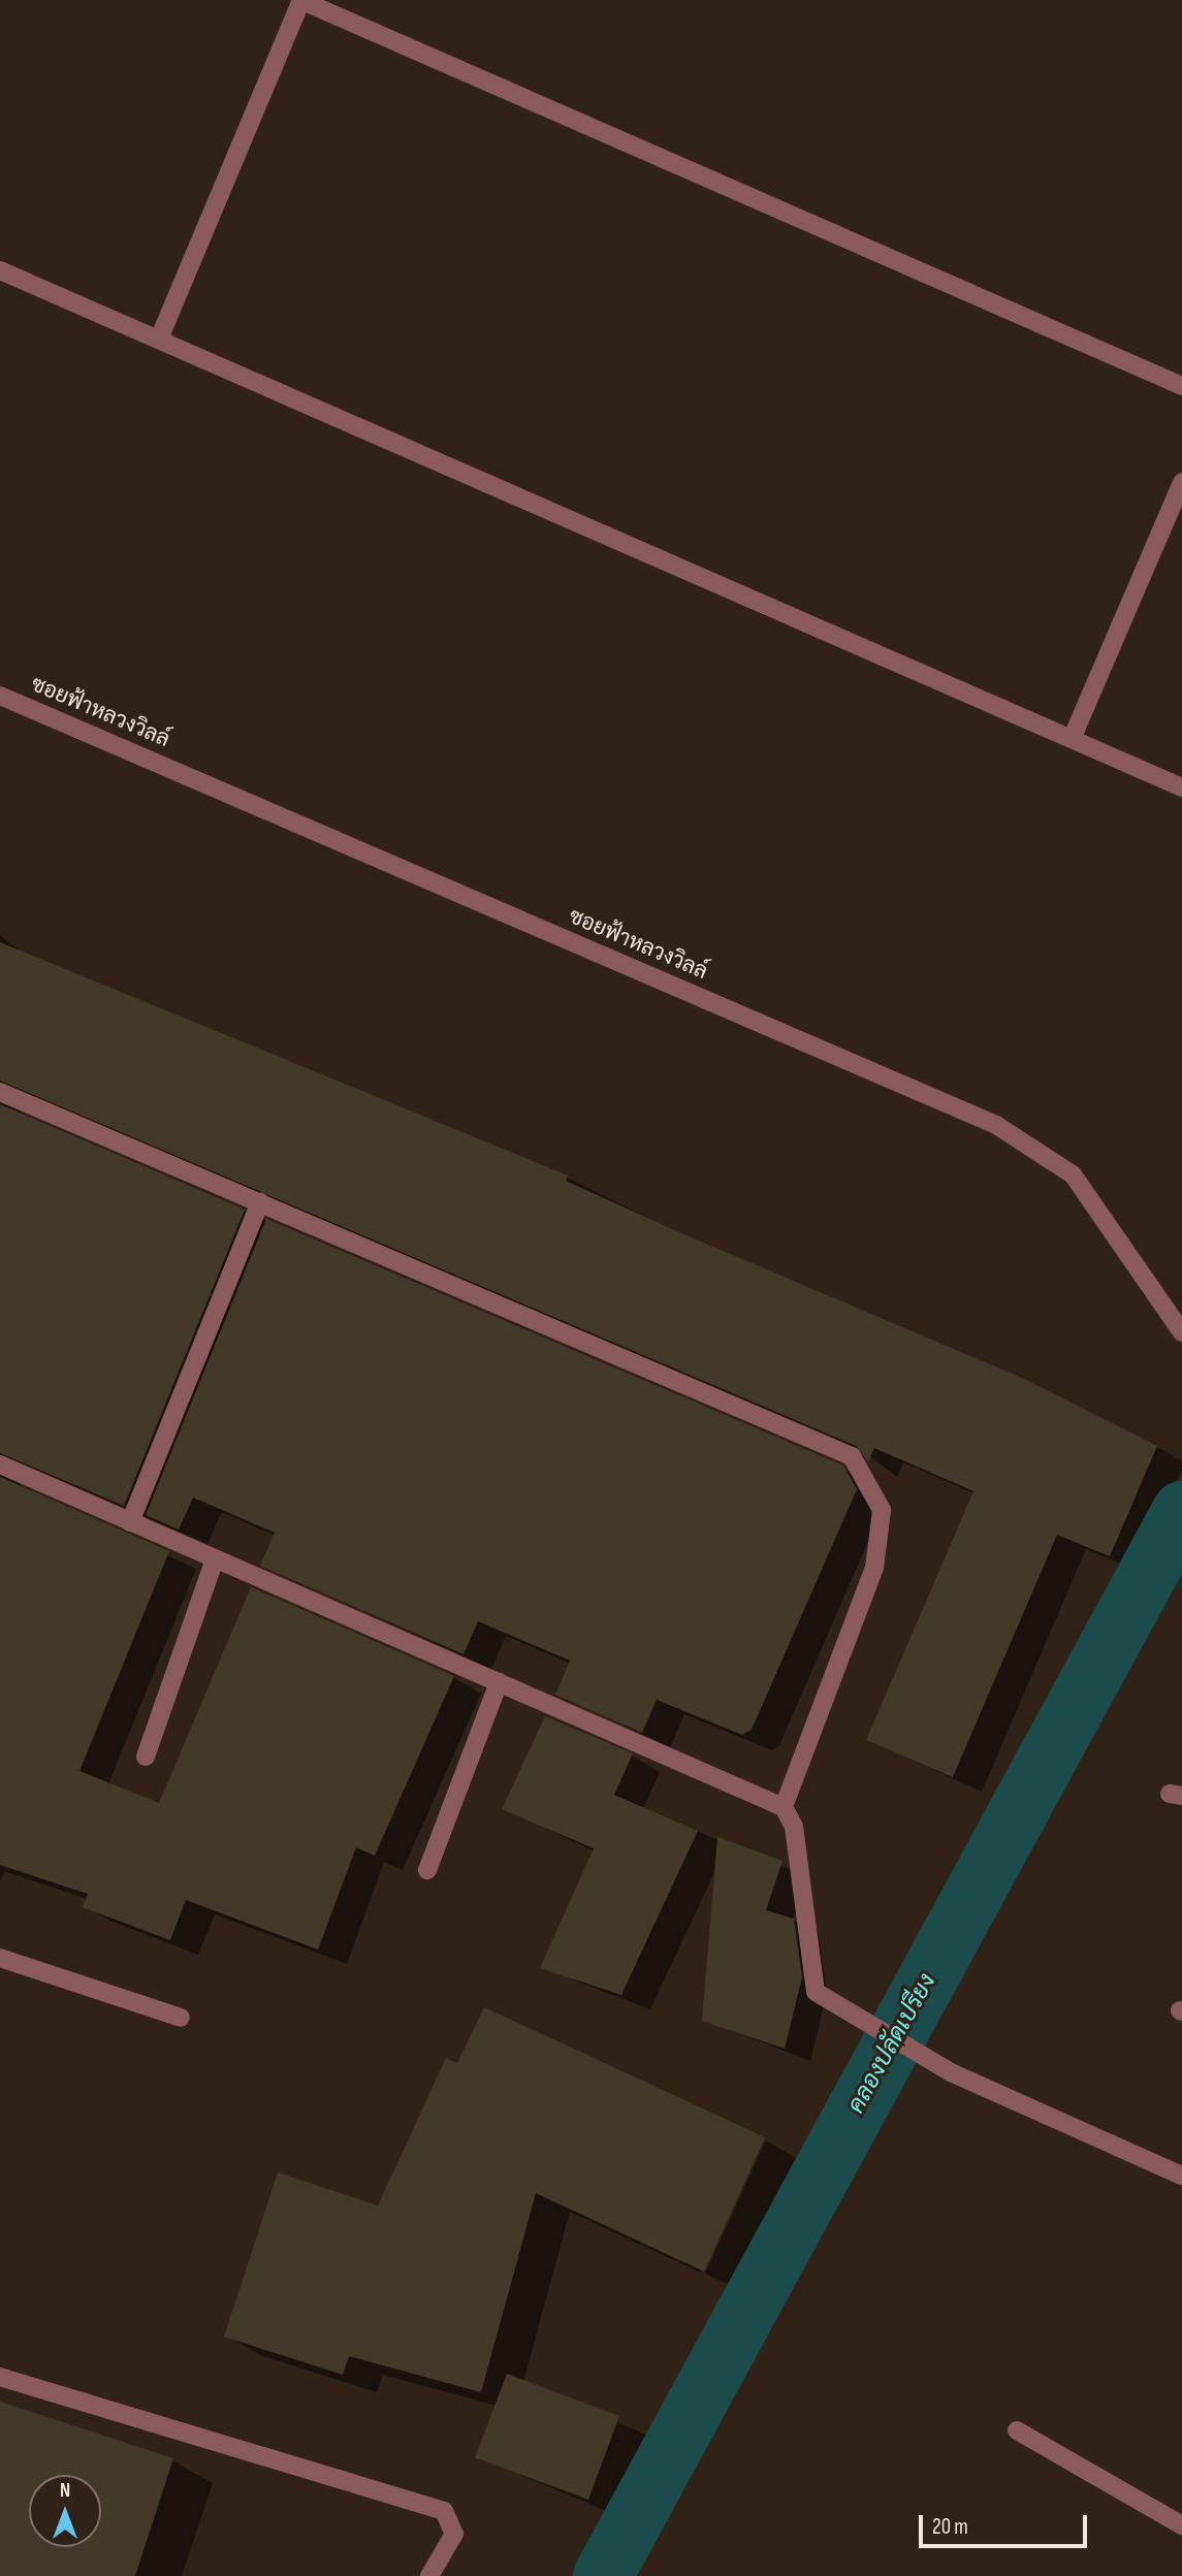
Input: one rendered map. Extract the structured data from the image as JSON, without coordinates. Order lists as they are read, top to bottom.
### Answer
{
  "streets": {
    "street": ["ซอยฟ้าหลวงวิลล์"]
  },
  "water": ["คลองปลัดเปรียง"],
  "scale_bar": "20 m",
  "north": "top"
}
